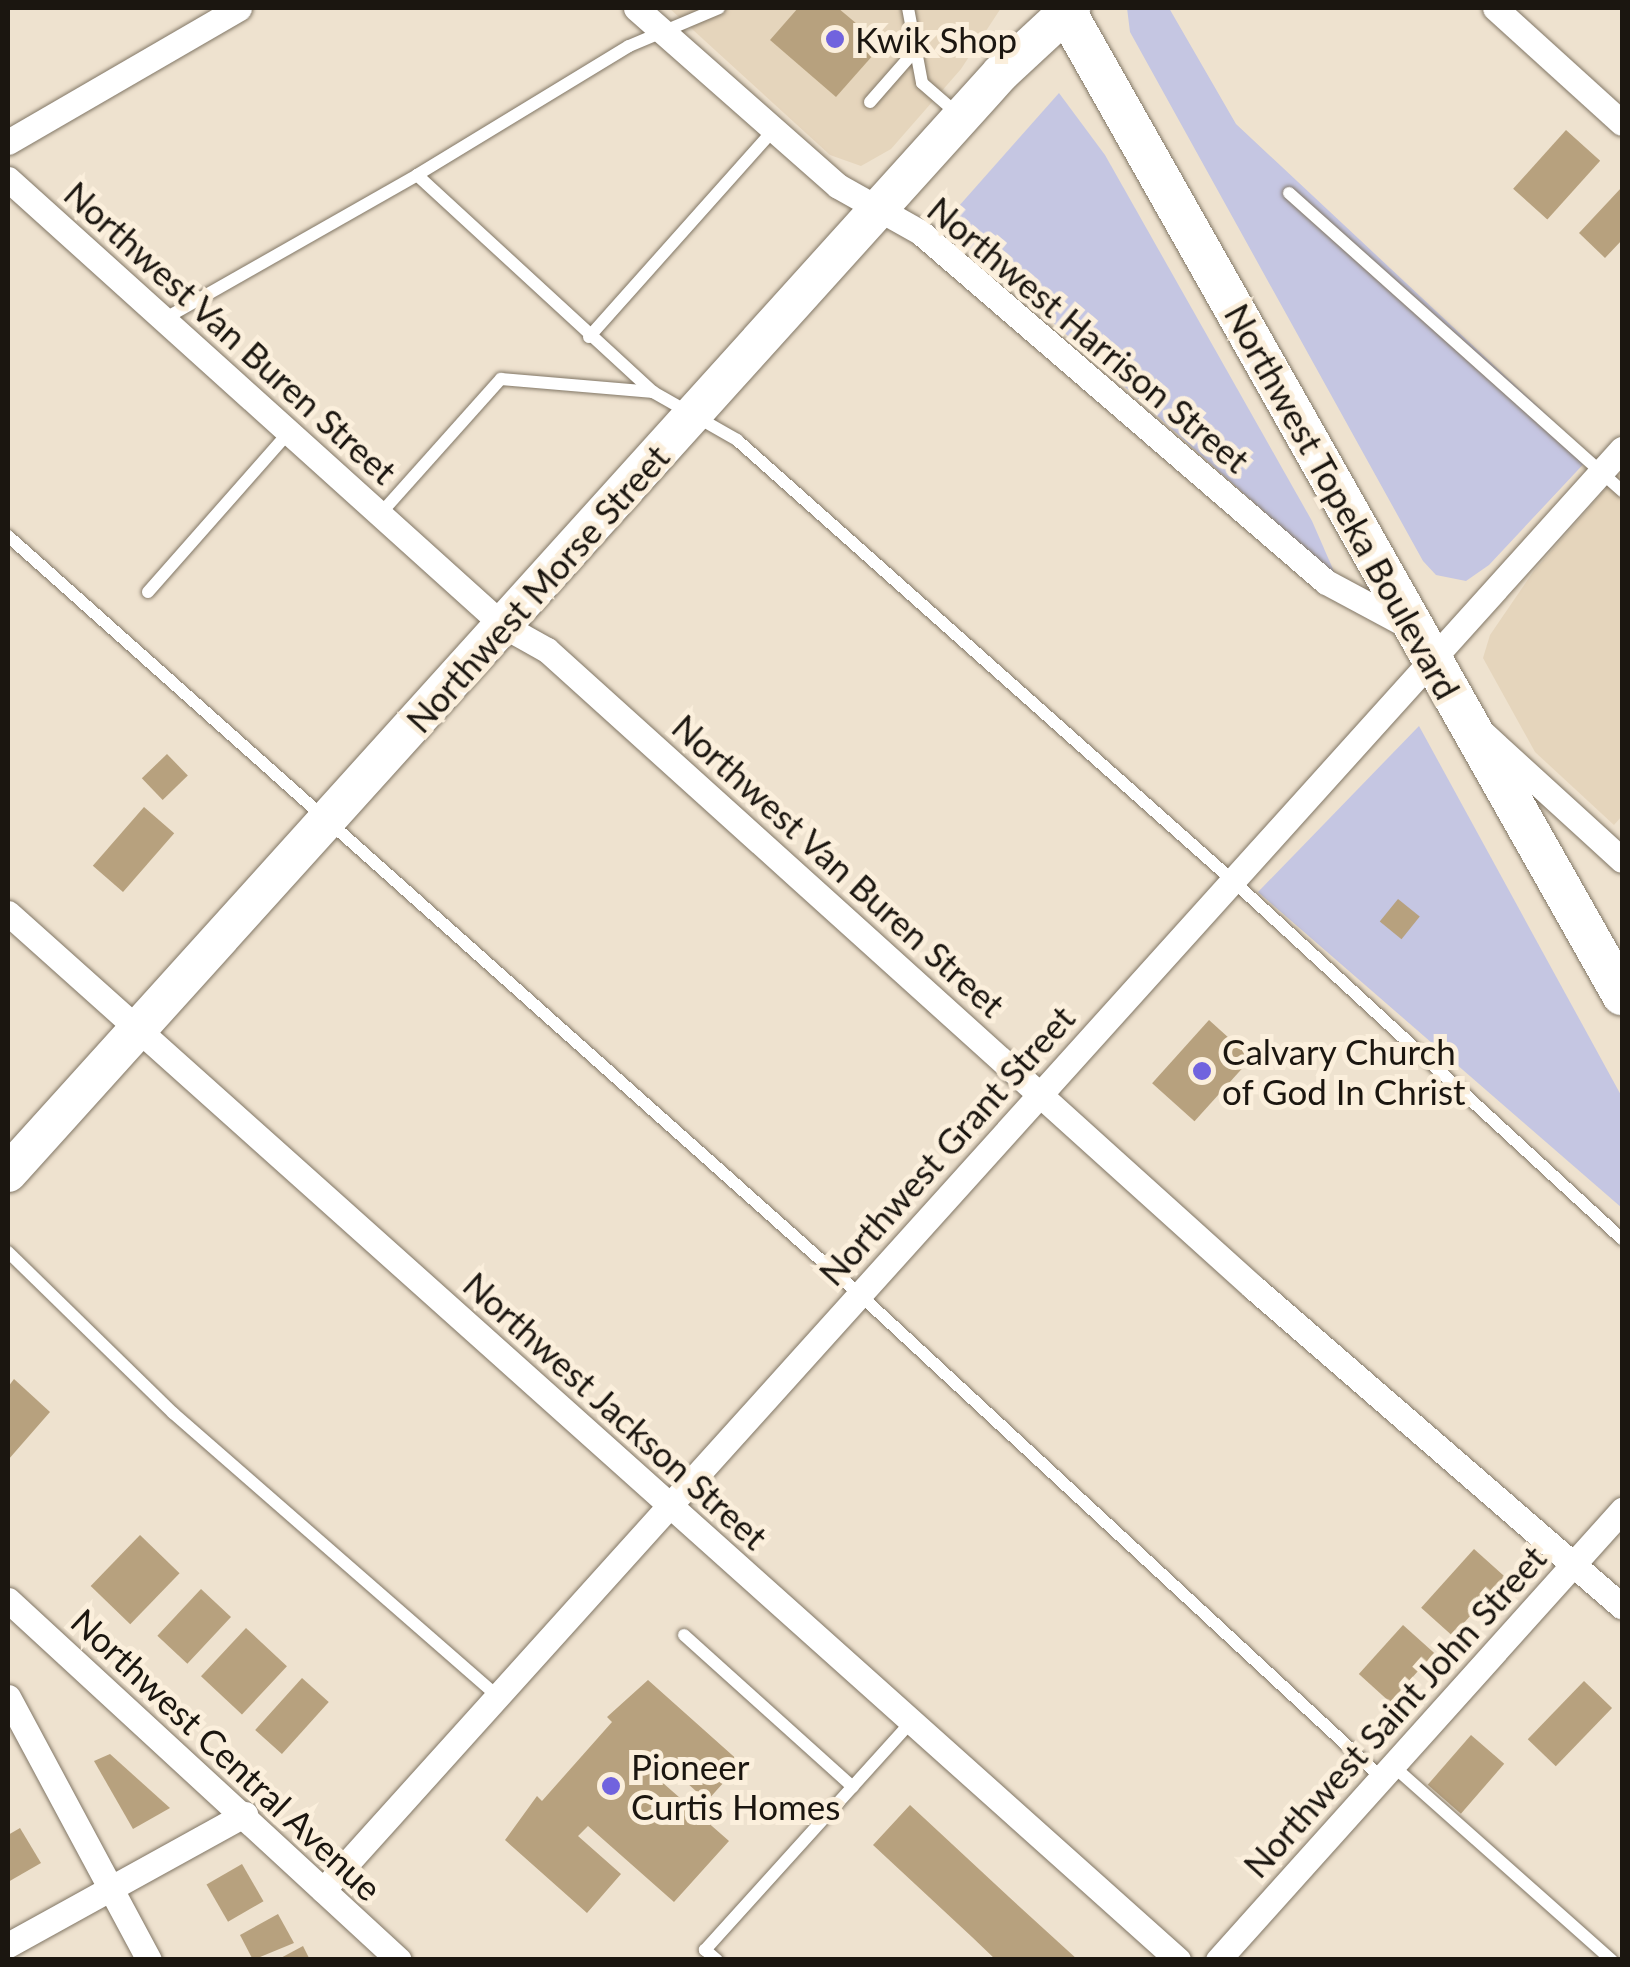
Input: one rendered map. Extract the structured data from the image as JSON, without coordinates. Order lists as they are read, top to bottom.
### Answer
{
  "streets": {
    "main road": ["Northwest Topeka Boulevard", "Northwest Morse Street"],
    "street": [
      "Northwest Van Buren Street",
      "Northwest Harrison Street",
      "Northwest Grant Street",
      "Northwest Jackson Street",
      "Northwest Saint John Street",
      "Northwest Central Avenue"
    ]
  },
  "crossings": [
    ["Northwest Van Buren Street", "Northwest Morse Street"],
    ["Northwest Van Buren Street", "Northwest Grant Street"],
    ["Northwest Van Buren Street", "Northwest Saint John Street"],
    ["Northwest Harrison Street", "Northwest Topeka Boulevard"],
    ["Northwest Harrison Street", "Northwest Morse Street"],
    ["Northwest Harrison Street", "Northwest Grant Street"],
    ["Northwest Topeka Boulevard", "Northwest Morse Street"],
    ["Northwest Topeka Boulevard", "Northwest Grant Street"],
    ["Northwest Morse Street", "Northwest Jackson Street"],
    ["Northwest Grant Street", "Northwest Jackson Street"],
    ["Northwest Grant Street", "Northwest Central Avenue"]
  ],
  "places": ["Kwik Shop", "Calvary Church of God In Christ", "Pioneer Curtis Homes"]
}
